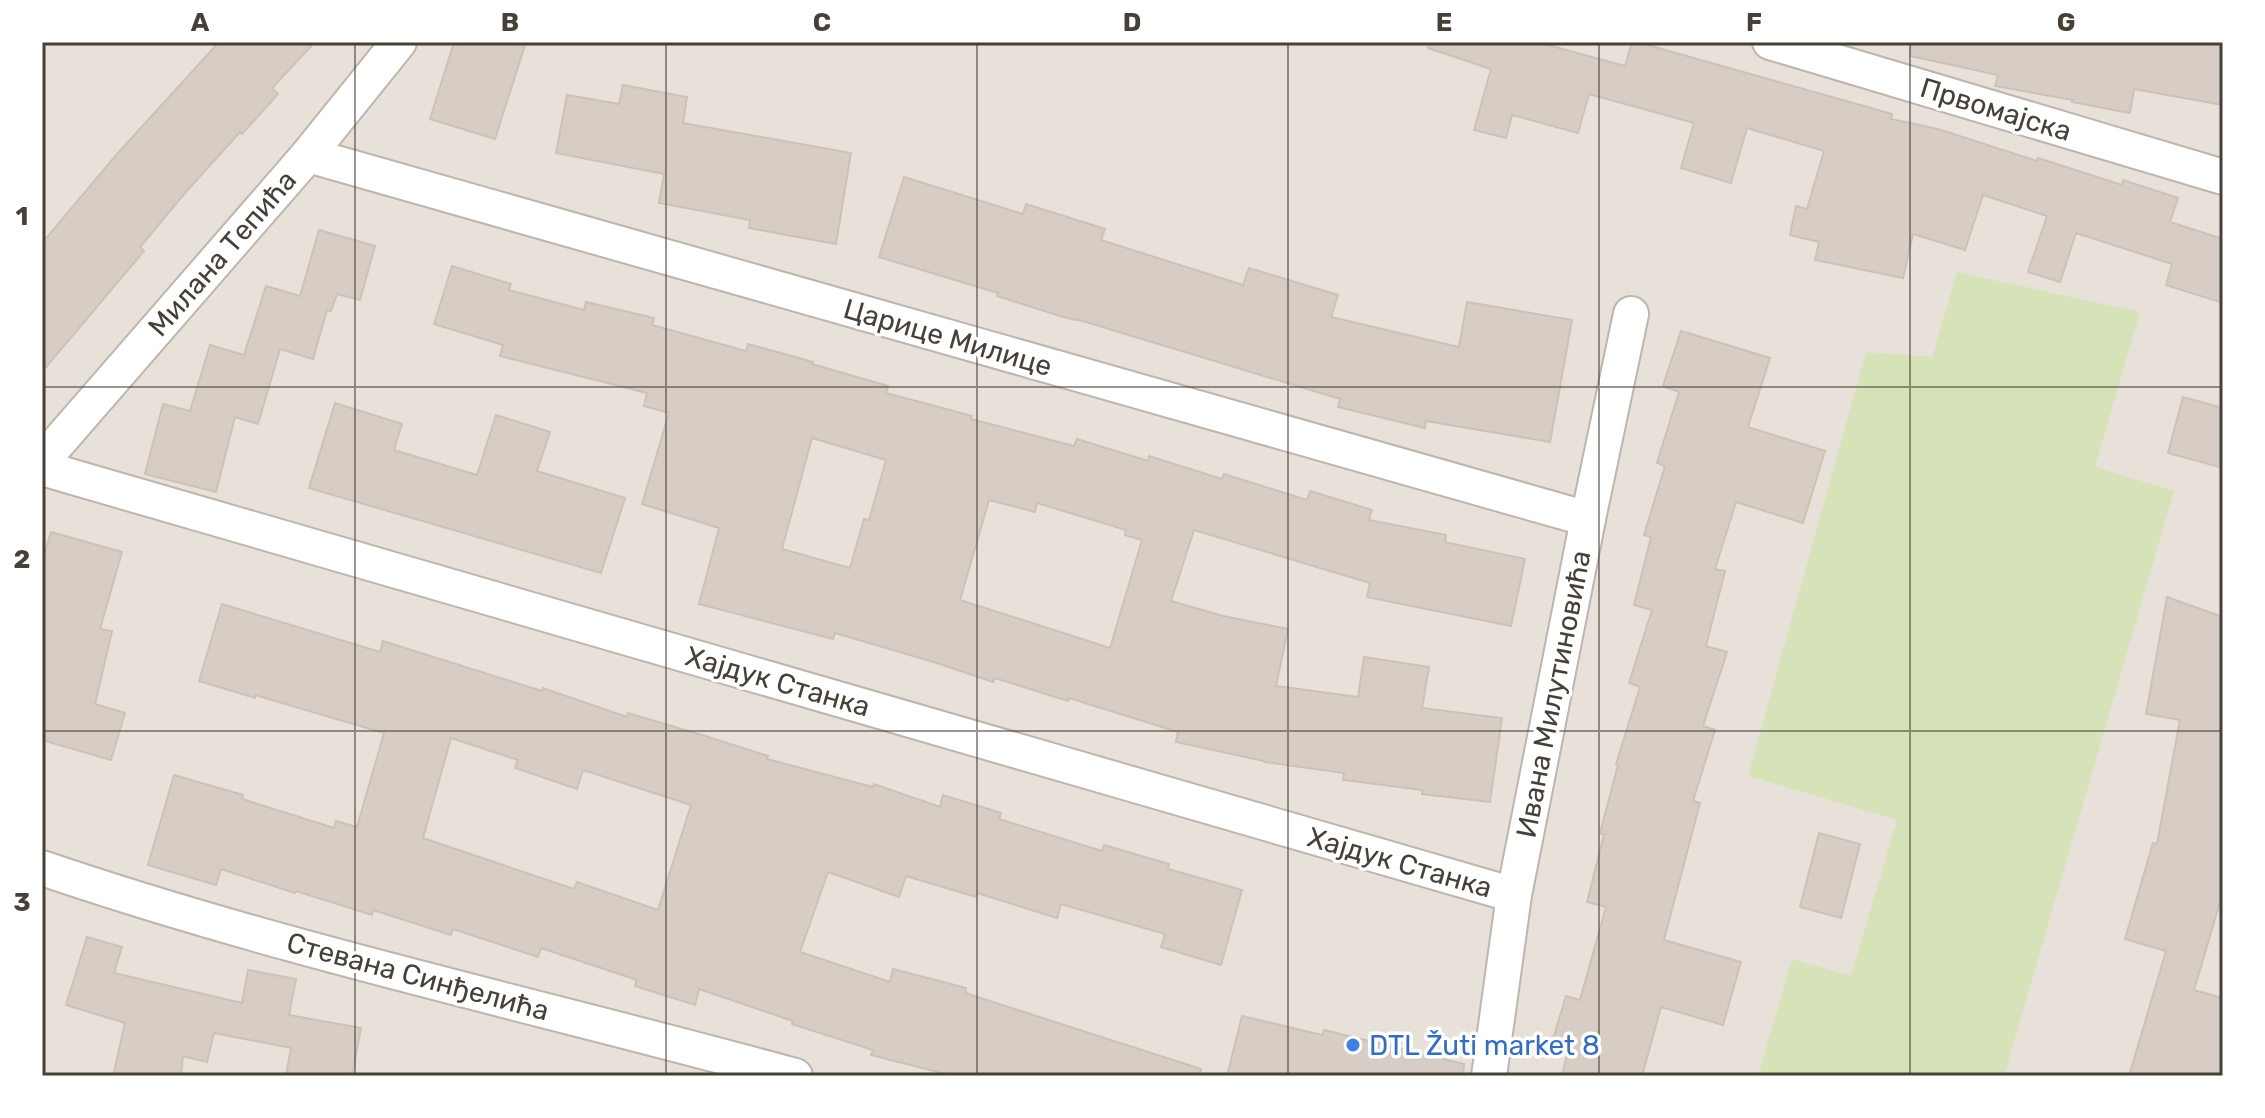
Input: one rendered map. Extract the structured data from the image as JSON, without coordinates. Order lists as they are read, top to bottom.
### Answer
{
  "streets": {
    "street": [
      "Првомајска",
      "Милана Тепића",
      "Царице Милице",
      "Хајдук Станка",
      "Ивана Милутиновића",
      "Стевана Синђелића"
    ]
  },
  "crossings": [
    ["Милана Тепића", "Царице Милице"],
    ["Царице Милице", "Ивана Милутиновића"],
    ["Хајдук Станка", "Ивана Милутиновића"]
  ],
  "places": ["DTL Žuti market 8"],
  "grid": {
    "columns": [
      "A",
      "B",
      "C",
      "D",
      "E",
      "F",
      "G"
    ],
    "rows": ["1", "2", "3"]
  }
}
